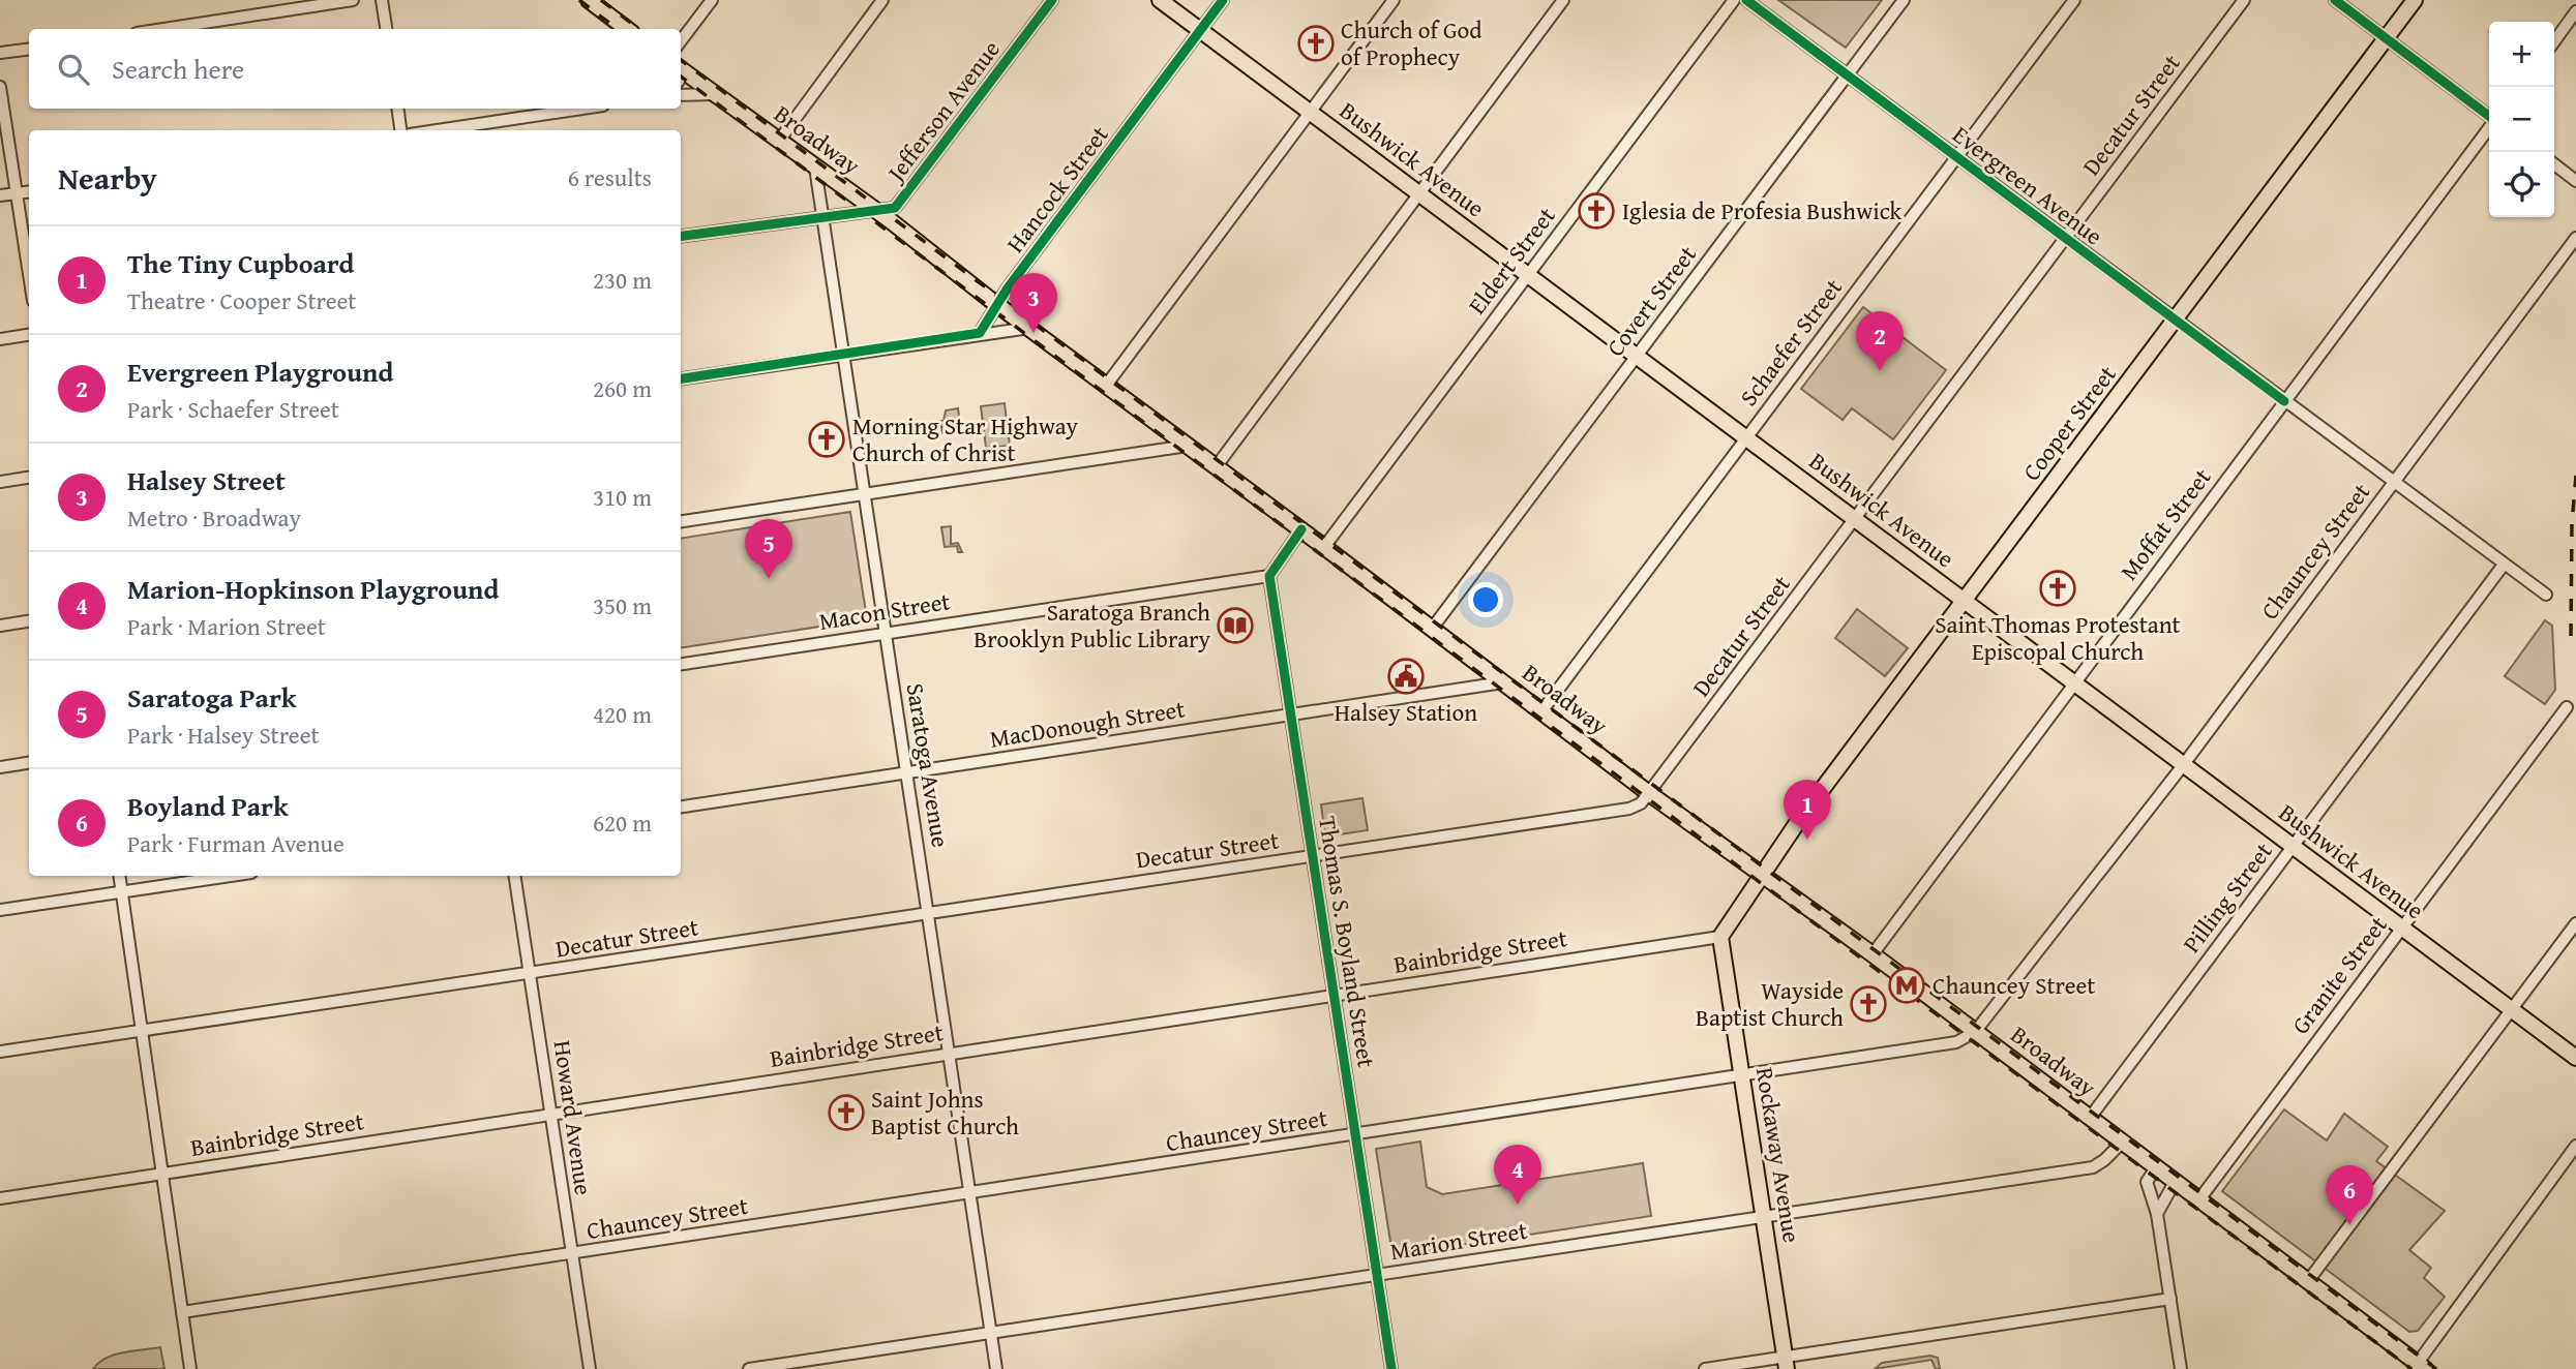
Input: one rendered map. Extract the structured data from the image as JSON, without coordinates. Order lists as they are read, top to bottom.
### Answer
{
  "streets": {
    "main road": [
      "Broadway",
      "Bushwick Avenue",
      "Cooper Street",
      "Rockaway Avenue"
    ],
    "street": [
      "Jefferson Avenue",
      "Decatur Street",
      "Evergreen Avenue",
      "Hancock Street",
      "Eldert Street",
      "Covert Street",
      "Schaefer Street",
      "Moffat Street",
      "Chauncey Street",
      "Macon Street",
      "MacDonough Street",
      "Saratoga Avenue",
      "Pilling Street",
      "Thomas S. Boyland Street",
      "Bainbridge Street",
      "Granite Street",
      "Howard Avenue",
      "Marion Street"
    ]
  },
  "crossings": [
    ["Jefferson Avenue", "Broadway"],
    ["Jefferson Avenue", "Saratoga Avenue"],
    ["Decatur Street", "Broadway"],
    ["Decatur Street", "Bushwick Avenue"],
    ["Decatur Street", "Evergreen Avenue"],
    ["Decatur Street", "Saratoga Avenue"],
    ["Decatur Street", "Thomas S. Boyland Street"],
    ["Decatur Street", "Howard Avenue"],
    ["Broadway", "Hancock Street"],
    ["Broadway", "Eldert Street"],
    ["Broadway", "Covert Street"],
    ["Broadway", "Schaefer Street"],
    ["Broadway", "Cooper Street"],
    ["Broadway", "Moffat Street"],
    ["Broadway", "Chauncey Street"],
    ["Broadway", "MacDonough Street"],
    ["Broadway", "Saratoga Avenue"],
    ["Broadway", "Pilling Street"],
    ["Broadway", "Granite Street"],
    ["Broadway", "Marion Street"],
    ["Bushwick Avenue", "Hancock Street"],
    ["Bushwick Avenue", "Eldert Street"],
    ["Bushwick Avenue", "Covert Street"],
    ["Bushwick Avenue", "Schaefer Street"],
    ["Bushwick Avenue", "Cooper Street"],
    ["Bushwick Avenue", "Moffat Street"],
    ["Bushwick Avenue", "Chauncey Street"],
    ["Bushwick Avenue", "Pilling Street"],
    ["Bushwick Avenue", "Granite Street"],
    ["Evergreen Avenue", "Covert Street"],
    ["Evergreen Avenue", "Schaefer Street"],
    ["Evergreen Avenue", "Cooper Street"],
    ["Evergreen Avenue", "Moffat Street"],
    ["Evergreen Avenue", "Chauncey Street"],
    ["Evergreen Avenue", "Pilling Street"],
    ["Chauncey Street", "Saratoga Avenue"],
    ["Chauncey Street", "Thomas S. Boyland Street"],
    ["Chauncey Street", "Howard Avenue"],
    ["Chauncey Street", "Rockaway Avenue"],
    ["Macon Street", "Saratoga Avenue"],
    ["Macon Street", "Thomas S. Boyland Street"],
    ["MacDonough Street", "Saratoga Avenue"],
    ["MacDonough Street", "Thomas S. Boyland Street"],
    ["Saratoga Avenue", "Bainbridge Street"],
    ["Saratoga Avenue", "Marion Street"],
    ["Thomas S. Boyland Street", "Bainbridge Street"],
    ["Thomas S. Boyland Street", "Marion Street"],
    ["Bainbridge Street", "Howard Avenue"],
    ["Bainbridge Street", "Rockaway Avenue"],
    ["Rockaway Avenue", "Marion Street"]
  ],
  "places": {
    "church": [
      "Church of God of Prophecy",
      "Iglesia de Profesia Bushwick",
      "Morning Star Highway Church of Christ",
      "Saint Thomas Protestant Episcopal Church",
      "Wayside Baptist Church",
      "Saint Johns Baptist Church"
    ],
    "library": ["Saratoga Branch Brooklyn Public Library"],
    "public building": ["Halsey Station"],
    "metro station": ["Chauncey Street"]
  },
  "page": {
    "map_buttons": ["+", "−"],
    "search": "Search here",
    "heading": ["Nearby", "6 results"],
    "list": [
      {
        "mark": "1",
        "name": "The Tiny Cupboard",
        "note": "Theatre · Cooper Street",
        "value": "230 m"
      },
      {
        "mark": "2",
        "name": "Evergreen Playground",
        "note": "Park · Schaefer Street",
        "value": "260 m"
      },
      {
        "mark": "3",
        "name": "Halsey Street",
        "note": "Metro · Broadway",
        "value": "310 m"
      },
      {
        "mark": "4",
        "name": "Marion-Hopkinson Playground",
        "note": "Park · Marion Street",
        "value": "350 m"
      },
      {
        "mark": "5",
        "name": "Saratoga Park",
        "note": "Park · Halsey Street",
        "value": "420 m"
      },
      {
        "mark": "6",
        "name": "Boyland Park",
        "note": "Park · Furman Avenue",
        "value": "620 m"
      }
    ],
    "pins": [
      "3",
      "2",
      "5",
      "1",
      "4",
      "6"
    ]
  }
}
